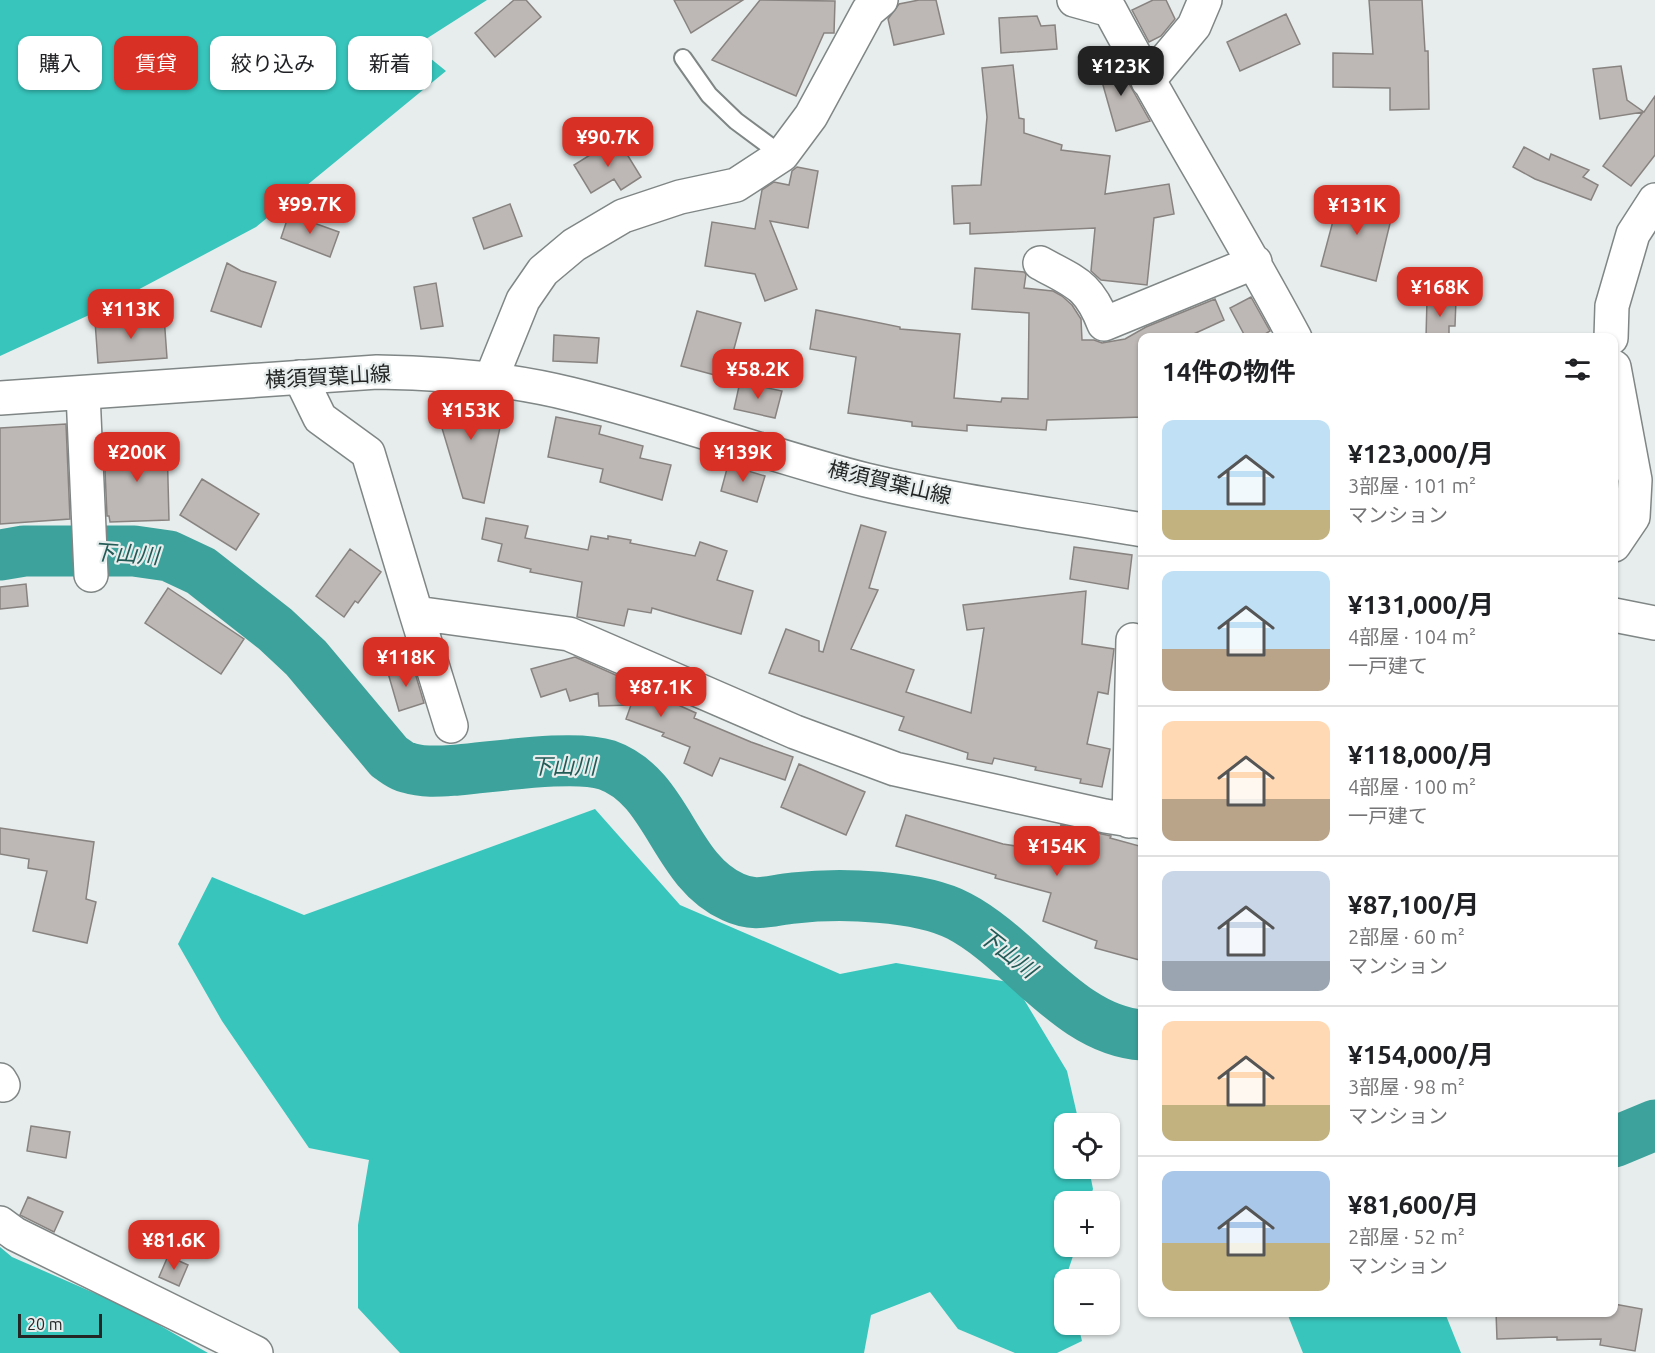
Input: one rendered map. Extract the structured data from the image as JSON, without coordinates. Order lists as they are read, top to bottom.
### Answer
{
  "streets": {
    "street": ["横須賀葉山線"]
  },
  "water": ["下山川"],
  "scale_bar": "20 m",
  "page": {
    "chip": [
      "購入",
      "賃貸",
      "絞り込み",
      "新着"
    ],
    "price": [
      "¥123K",
      "¥90.7K",
      "¥99.7K",
      "¥131K",
      "¥168K",
      "¥113K",
      "¥58.2K",
      "¥153K",
      "¥200K",
      "¥139K",
      "¥118K",
      "¥87.1K",
      "¥154K",
      "¥81.6K"
    ],
    "heading": "14件の物件",
    "list": [
      {
        "name": "¥123,000/月",
        "note": "3部屋 · 101 m² · マンション"
      },
      {
        "name": "¥131,000/月",
        "note": "4部屋 · 104 m² · 一戸建て"
      },
      {
        "name": "¥118,000/月",
        "note": "4部屋 · 100 m² · 一戸建て"
      },
      {
        "name": "¥87,100/月",
        "note": "2部屋 · 60 m² · マンション"
      },
      {
        "name": "¥154,000/月",
        "note": "3部屋 · 98 m² · マンション"
      },
      {
        "name": "¥81,600/月",
        "note": "2部屋 · 52 m² · マンション"
      }
    ],
    "map_buttons": ["+", "−"],
    "scale": "20 m"
  }
}
